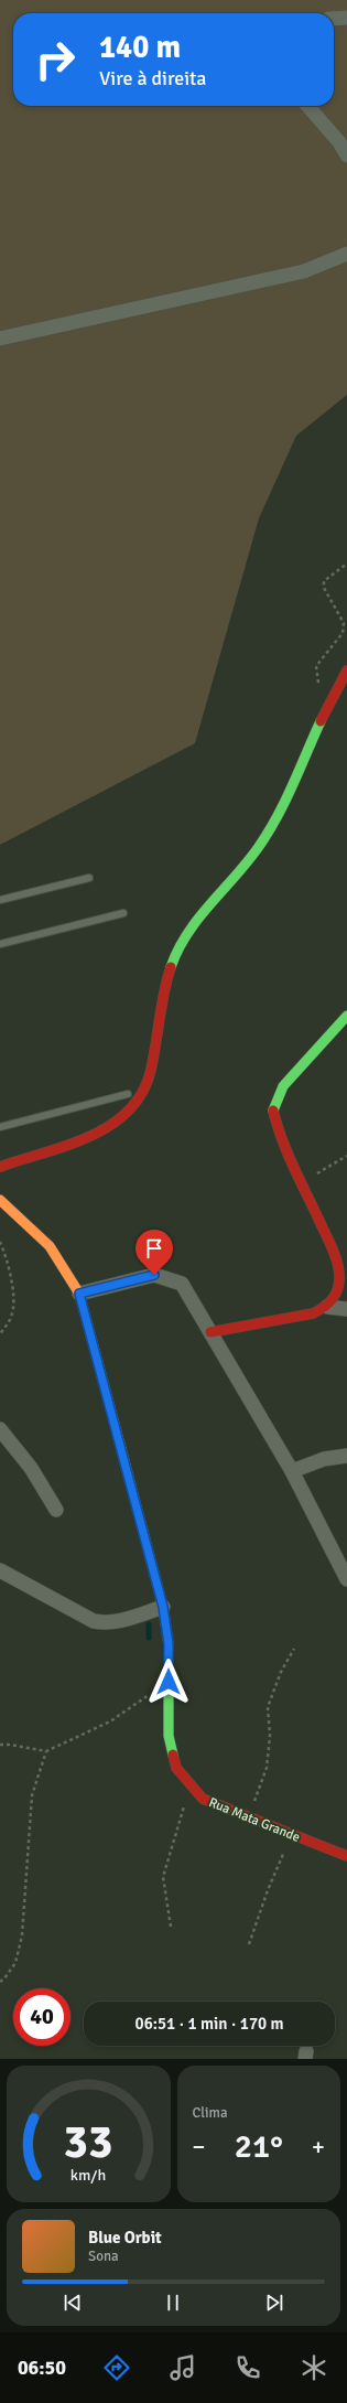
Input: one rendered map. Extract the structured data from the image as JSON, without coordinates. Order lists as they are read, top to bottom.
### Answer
{
  "streets": {
    "street": ["Rua Mata Grande"]
  },
  "page": {
    "turn": ["140 m", "Vire à direita"],
    "limit": "40",
    "trip": "06:51 · 1 min · 170 m",
    "tile": "Clima",
    "heat": ["−", "21°", "+"],
    "song": ["Blue Orbit", "Sona"],
    "tabs": "06:50",
    "gauge": ["33", "km/h"]
  }
}
